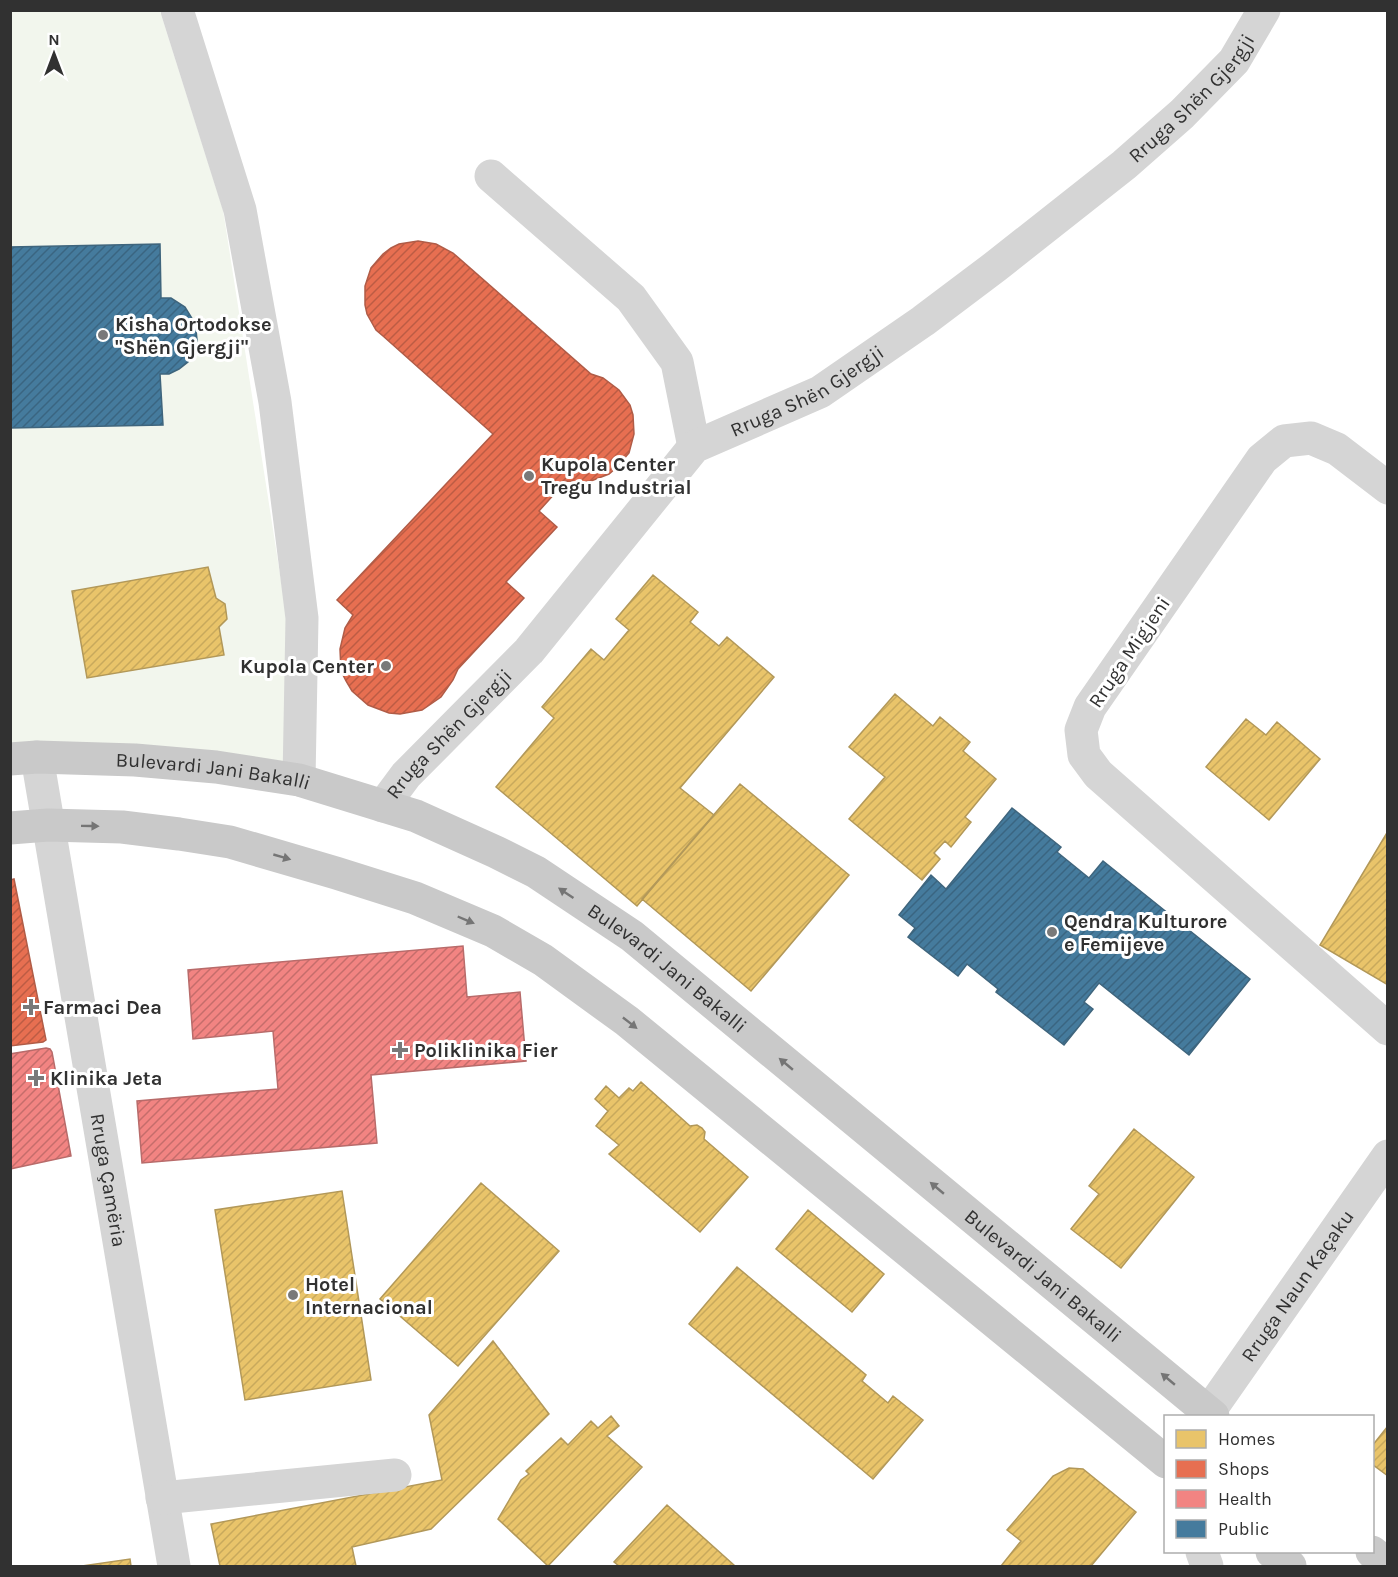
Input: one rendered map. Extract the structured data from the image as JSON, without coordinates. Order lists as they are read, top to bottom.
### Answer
{
  "streets": {
    "main road": ["Bulevardi Jani Bakalli"],
    "street": [
      "Rruga Shën Gjergji",
      "Rruga Migjeni",
      "Rruga Çamëria",
      "Rruga Naun Kaçaku"
    ]
  },
  "crossings": [
    ["Rruga Shën Gjergji", "Bulevardi Jani Bakalli"],
    ["Bulevardi Jani Bakalli", "Rruga Çamëria"],
    ["Bulevardi Jani Bakalli", "Rruga Naun Kaçaku"]
  ],
  "places": {
    "other": [
      "Kisha Ortodokse \"Shën Gjergji\"",
      "Kupola Center Tregu Industrial",
      "Kupola Center",
      "Qendra Kulturore e Femijeve",
      "Hotel Internacional"
    ],
    "health": ["Farmaci Dea", "Poliklinika Fier", "Klinika Jeta"]
  },
  "legend": [
    "Homes",
    "Shops",
    "Health",
    "Public"
  ],
  "north": "top"
}
